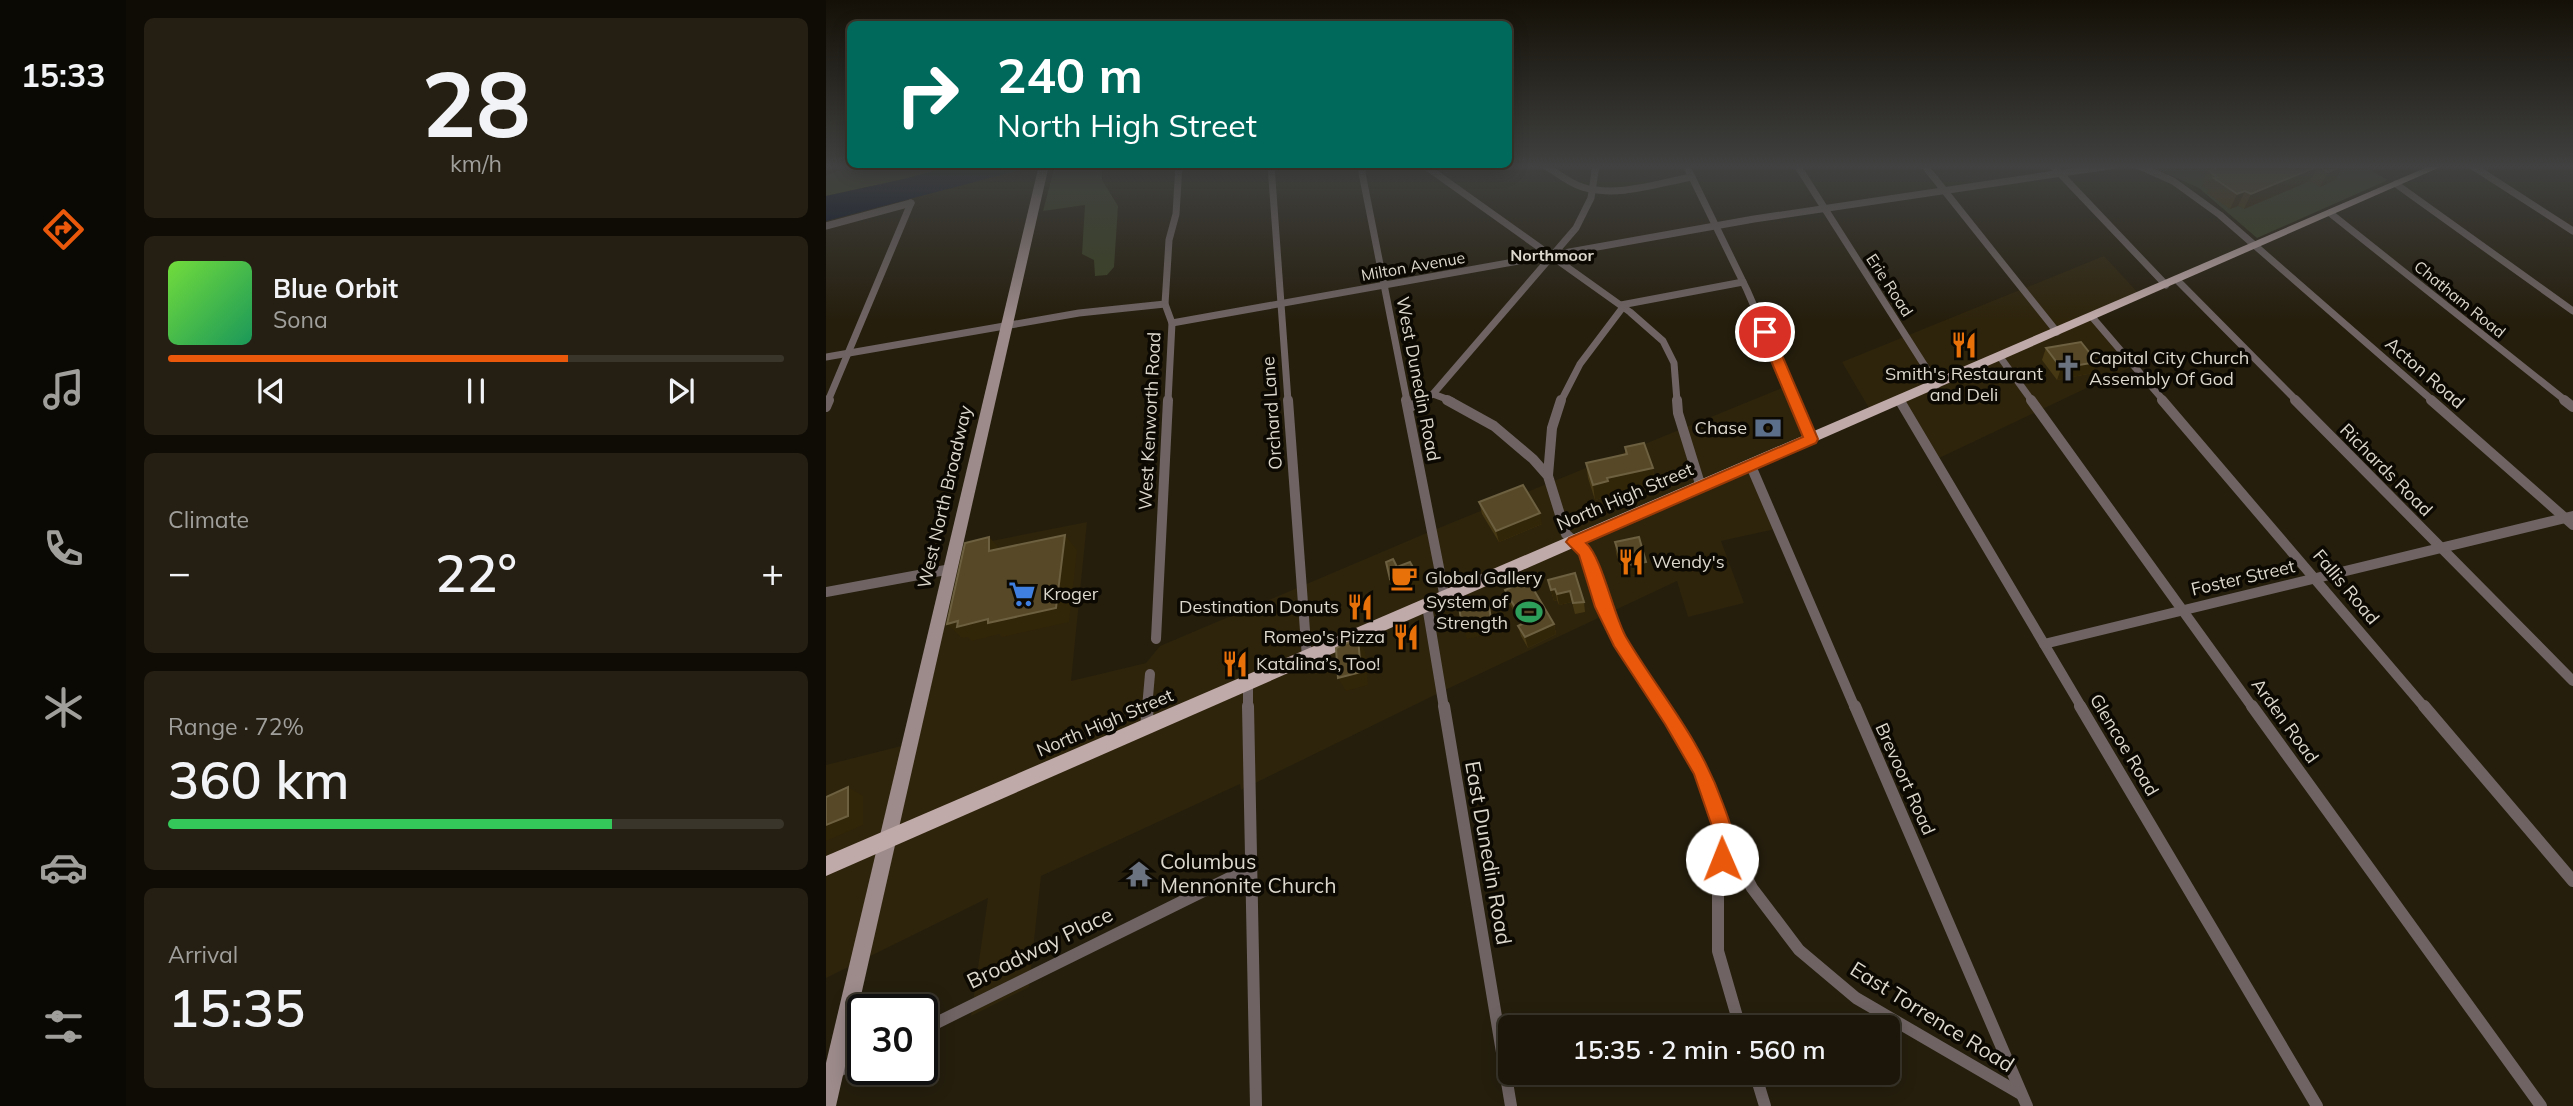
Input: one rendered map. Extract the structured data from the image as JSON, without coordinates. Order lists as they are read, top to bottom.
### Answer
{
  "streets": {
    "main road": ["West North Broadway", "North High Street"],
    "street": [
      "Milton Avenue",
      "Erie Road",
      "Chatham Road",
      "Acton Road",
      "West Dunedin Road",
      "Orchard Lane",
      "West Kenworth Road",
      "Richards Road",
      "Foster Street",
      "Fallis Road",
      "Arden Road",
      "Glencoe Road",
      "Brevoort Road",
      "East Dunedin Road",
      "Broadway Place",
      "East Torrence Road"
    ]
  },
  "crossings": [
    ["Milton Avenue", "West Dunedin Road"],
    ["Milton Avenue", "Orchard Lane"],
    ["Milton Avenue", "West Kenworth Road"],
    ["Erie Road", "North High Street"],
    ["Acton Road", "North High Street"],
    ["Acton Road", "Foster Street"],
    ["West Dunedin Road", "North High Street"],
    ["Orchard Lane", "North High Street"],
    ["Richards Road", "North High Street"],
    ["Richards Road", "Foster Street"],
    ["West North Broadway", "North High Street"],
    ["North High Street", "Fallis Road"],
    ["North High Street", "Arden Road"],
    ["North High Street", "Glencoe Road"],
    ["North High Street", "Brevoort Road"],
    ["North High Street", "East Dunedin Road"],
    ["North High Street", "East Torrence Road"],
    ["Foster Street", "Fallis Road"],
    ["Foster Street", "Arden Road"],
    ["Foster Street", "Glencoe Road"],
    ["Brevoort Road", "East Torrence Road"]
  ],
  "districts": ["Northmoor"],
  "places": {
    "restaurant": [
      "Smith's Restaurant and Deli",
      "Wendy's",
      "Destination Donuts",
      "Romeo's Pizza",
      "Katalina’s, Too!"
    ],
    "church": ["Capital City Church Assembly Of God"],
    "bank": ["Chase"],
    "cafe": ["Global Gallery"],
    "supermarket": ["Kroger"],
    "sports": ["System of Strength"],
    "temple": ["Columbus Mennonite Church"]
  },
  "page": {
    "tabs": "15:33",
    "tile": [
      ["28", "km/h"],
      "Climate",
      ["Range · 72%", "360 km"],
      ["Arrival", "15:35"]
    ],
    "turn": ["240 m", "North High Street"],
    "song": ["Blue Orbit", "Sona"],
    "heat": ["−", "22°", "+"],
    "limit": "30",
    "trip": "15:35 · 2 min · 560 m"
  }
}
